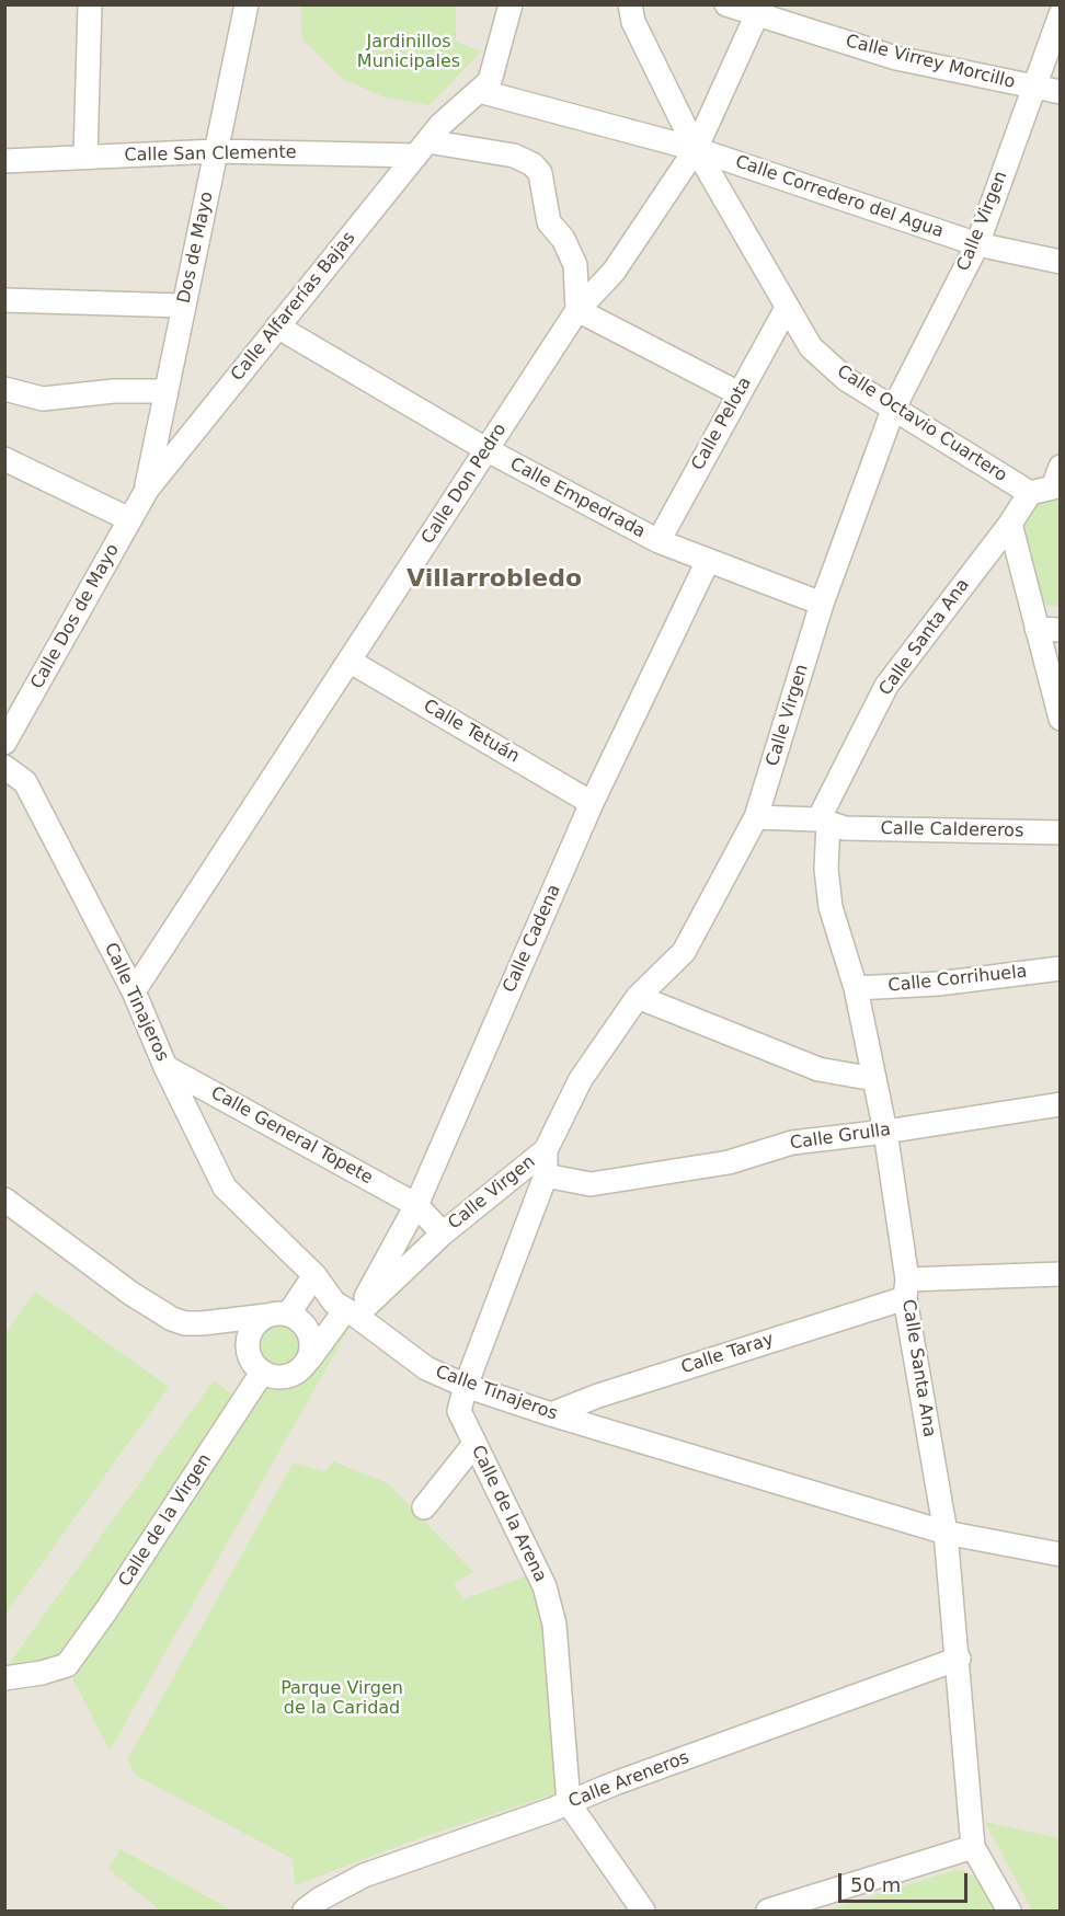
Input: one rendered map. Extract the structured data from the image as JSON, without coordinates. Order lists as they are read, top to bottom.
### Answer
{
  "streets": {
    "street": [
      "Calle Virrey Morcillo",
      "Calle San Clemente",
      "Calle Corredero del Agua",
      "Calle Virgen",
      "Dos de Mayo",
      "Calle Alfarerías Bajas",
      "Calle Pelota",
      "Calle Octavio Cuartero",
      "Calle Don Pedro",
      "Calle Empedrada",
      "Calle Dos de Mayo",
      "Calle Santa Ana",
      "Calle Tetuán",
      "Calle Caldereros",
      "Calle Cadena",
      "Calle Corrihuela",
      "Calle Tinajeros",
      "Calle General Topete",
      "Calle Grulla",
      "Calle Taray",
      "Calle de la Arena",
      "Calle de la Virgen",
      "Calle Areneros"
    ]
  },
  "crossings": [
    ["Calle Virrey Morcillo", "Calle Virgen"],
    ["Calle Virrey Morcillo", "Calle Don Pedro"],
    ["Calle San Clemente", "Dos de Mayo"],
    ["Calle San Clemente", "Calle Alfarerías Bajas"],
    ["Calle San Clemente", "Calle Don Pedro"],
    ["Calle Corredero del Agua", "Calle Virgen"],
    ["Calle Corredero del Agua", "Calle Alfarerías Bajas"],
    ["Calle Corredero del Agua", "Calle Octavio Cuartero"],
    ["Calle Corredero del Agua", "Calle Don Pedro"],
    ["Calle Virgen", "Calle Octavio Cuartero"],
    ["Calle Virgen", "Calle Empedrada"],
    ["Calle Virgen", "Calle Caldereros"],
    ["Calle Virgen", "Calle Cadena"],
    ["Calle Virgen", "Calle Tinajeros"],
    ["Calle Virgen", "Calle General Topete"],
    ["Calle Virgen", "Calle de la Arena"],
    ["Dos de Mayo", "Calle Alfarerías Bajas"],
    ["Dos de Mayo", "Calle Dos de Mayo"],
    ["Calle Alfarerías Bajas", "Calle Empedrada"],
    ["Calle Alfarerías Bajas", "Calle Dos de Mayo"],
    ["Calle Pelota", "Calle Octavio Cuartero"],
    ["Calle Pelota", "Calle Empedrada"],
    ["Calle Octavio Cuartero", "Calle Don Pedro"],
    ["Calle Octavio Cuartero", "Calle Santa Ana"],
    ["Calle Don Pedro", "Calle Empedrada"],
    ["Calle Don Pedro", "Calle Tetuán"],
    ["Calle Don Pedro", "Calle Tinajeros"],
    ["Calle Empedrada", "Calle Cadena"],
    ["Calle Santa Ana", "Calle Caldereros"],
    ["Calle Santa Ana", "Calle Corrihuela"],
    ["Calle Santa Ana", "Calle Tinajeros"],
    ["Calle Santa Ana", "Calle Grulla"],
    ["Calle Santa Ana", "Calle Taray"],
    ["Calle Santa Ana", "Calle Areneros"],
    ["Calle Tetuán", "Calle Cadena"],
    ["Calle Cadena", "Calle Tinajeros"],
    ["Calle Cadena", "Calle General Topete"],
    ["Calle Tinajeros", "Calle General Topete"],
    ["Calle Tinajeros", "Calle Taray"],
    ["Calle Tinajeros", "Calle de la Arena"],
    ["Calle Grulla", "Calle de la Arena"],
    ["Calle de la Arena", "Calle Areneros"]
  ],
  "districts": ["Villarrobledo"],
  "parks": ["Jardinillos Municipales", "Parque Virgen de la Caridad"],
  "scale_bar": "50 m"
}
